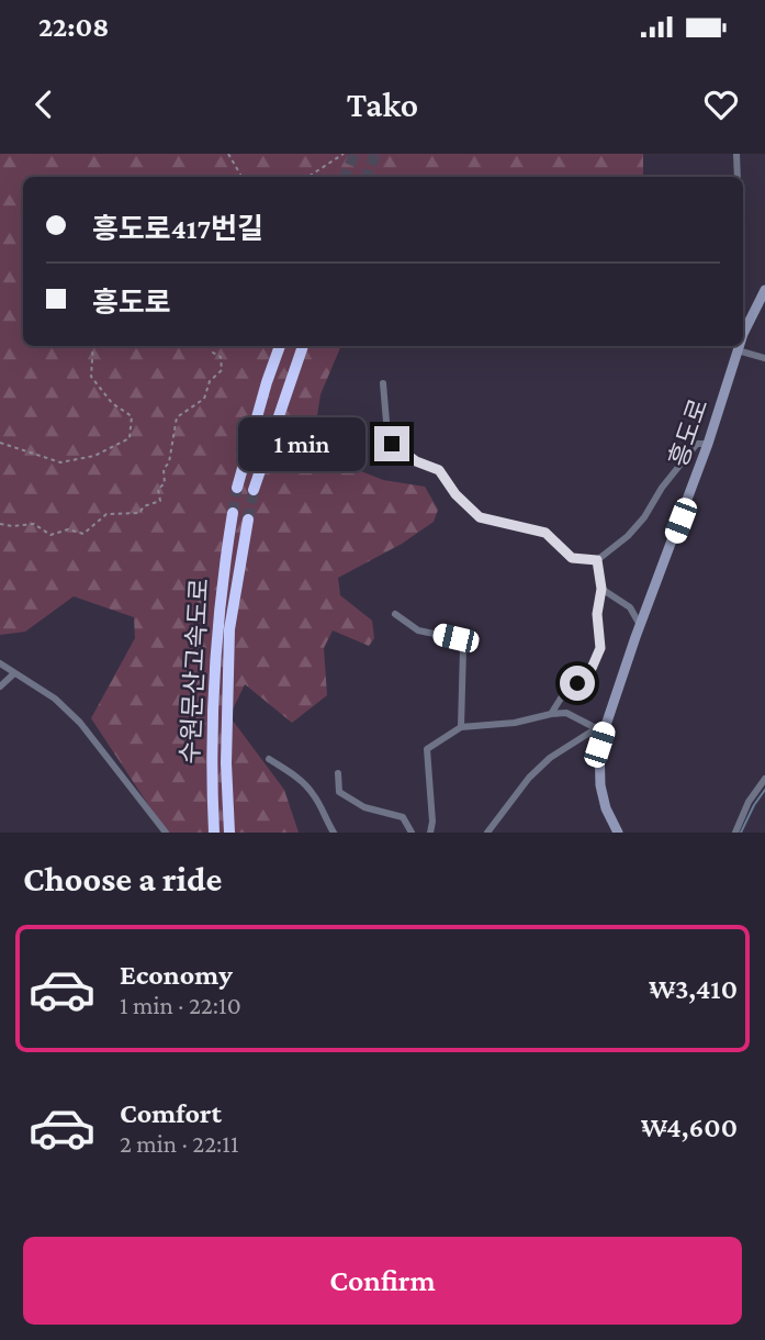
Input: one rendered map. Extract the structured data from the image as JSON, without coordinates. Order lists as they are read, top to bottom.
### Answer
{
  "streets": {
    "highway": ["수원문산고속도로"],
    "street": ["흥도로"]
  },
  "page": {
    "status": "22:08",
    "header": "Tako",
    "banner": ["흥도로417번길", "흥도로"],
    "bubble": "1 min",
    "heading": "Choose a ride",
    "list": [
      {
        "name": "Economy",
        "note": "1 min · 22:10",
        "value": "₩3,410"
      },
      {
        "name": "Comfort",
        "note": "2 min · 22:11",
        "value": "₩4,600"
      }
    ],
    "buttons": "Confirm"
  }
}
